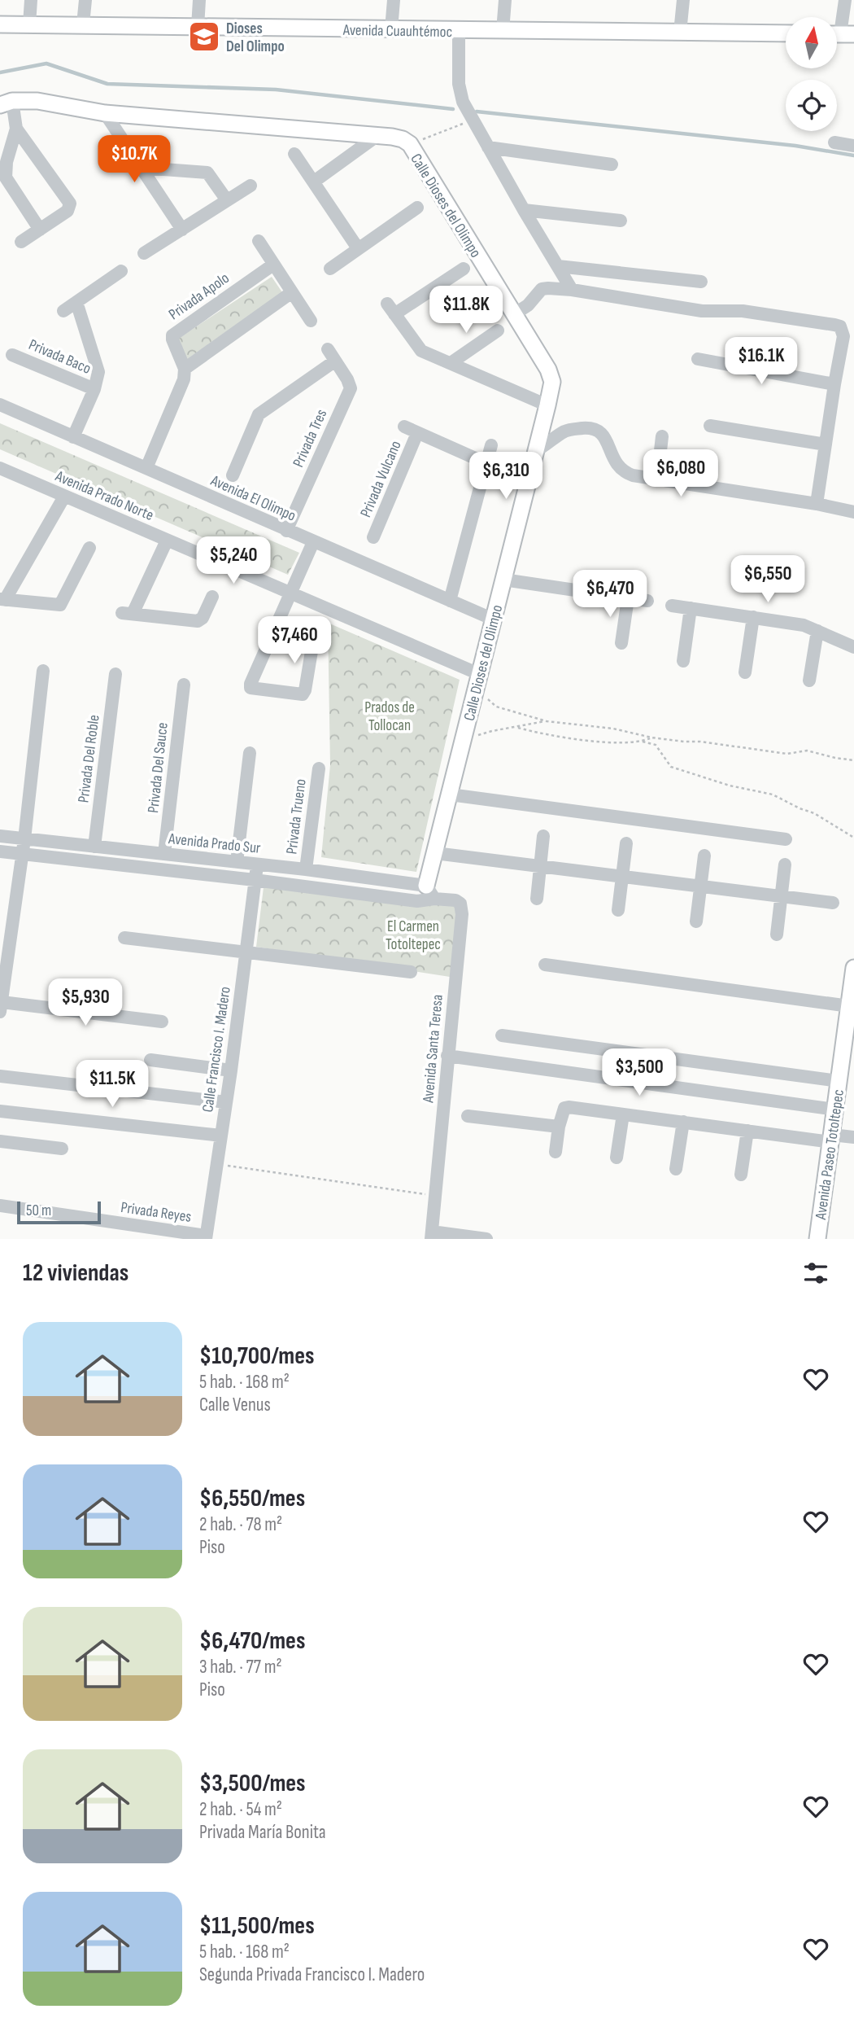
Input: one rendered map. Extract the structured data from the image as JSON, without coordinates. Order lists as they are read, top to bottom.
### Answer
{
  "streets": {
    "main road": ["Avenida Cuauhtémoc", "Calle Dioses del Olimpo", "Avenida Paseo Totoltepec"],
    "street": [
      "Privada Apolo",
      "Privada Baco",
      "Privada Tres",
      "Privada Vulcano",
      "Avenida Prado Norte",
      "Avenida El Olimpo",
      "Privada Del Roble",
      "Privada Del Sauce",
      "Privada Trueno",
      "Avenida Prado Sur",
      "Avenida Santa Teresa",
      "Calle Francisco I. Madero",
      "Privada Reyes"
    ]
  },
  "crossings": [
    ["Calle Dioses del Olimpo", "Avenida Prado Norte"],
    ["Calle Dioses del Olimpo", "Avenida El Olimpo"],
    ["Calle Dioses del Olimpo", "Avenida Prado Sur"],
    ["Calle Dioses del Olimpo", "Avenida Santa Teresa"],
    ["Privada Baco", "Avenida El Olimpo"],
    ["Privada Tres", "Avenida El Olimpo"],
    ["Privada Del Roble", "Avenida Prado Sur"],
    ["Privada Del Sauce", "Avenida Prado Sur"],
    ["Privada Trueno", "Avenida Prado Sur"],
    ["Avenida Prado Sur", "Avenida Santa Teresa"],
    ["Avenida Prado Sur", "Calle Francisco I. Madero"],
    ["Calle Francisco I. Madero", "Privada Reyes"]
  ],
  "parks": ["Prados de Tollocan", "El Carmen Totoltepec"],
  "places": {
    "school or university": ["Dioses Del Olimpo"]
  },
  "scale_bar": "50 m",
  "north": "top",
  "page": {
    "price": [
      "$10.7K",
      "$11.8K",
      "$16.1K",
      "$6,080",
      "$6,310",
      "$5,240",
      "$6,550",
      "$6,470",
      "$7,460",
      "$5,930",
      "$3,500",
      "$11.5K"
    ],
    "scale": "50 m",
    "heading": "12 viviendas",
    "list": [
      {
        "name": "$10,700/mes",
        "note": "5 hab. · 168 m² · Calle Venus"
      },
      {
        "name": "$6,550/mes",
        "note": "2 hab. · 78 m² · Piso"
      },
      {
        "name": "$6,470/mes",
        "note": "3 hab. · 77 m² · Piso"
      },
      {
        "name": "$3,500/mes",
        "note": "2 hab. · 54 m² · Privada María Bonita"
      },
      {
        "name": "$11,500/mes",
        "note": "5 hab. · 168 m² · Segunda Privada Francisco I. Madero"
      }
    ]
  }
}
